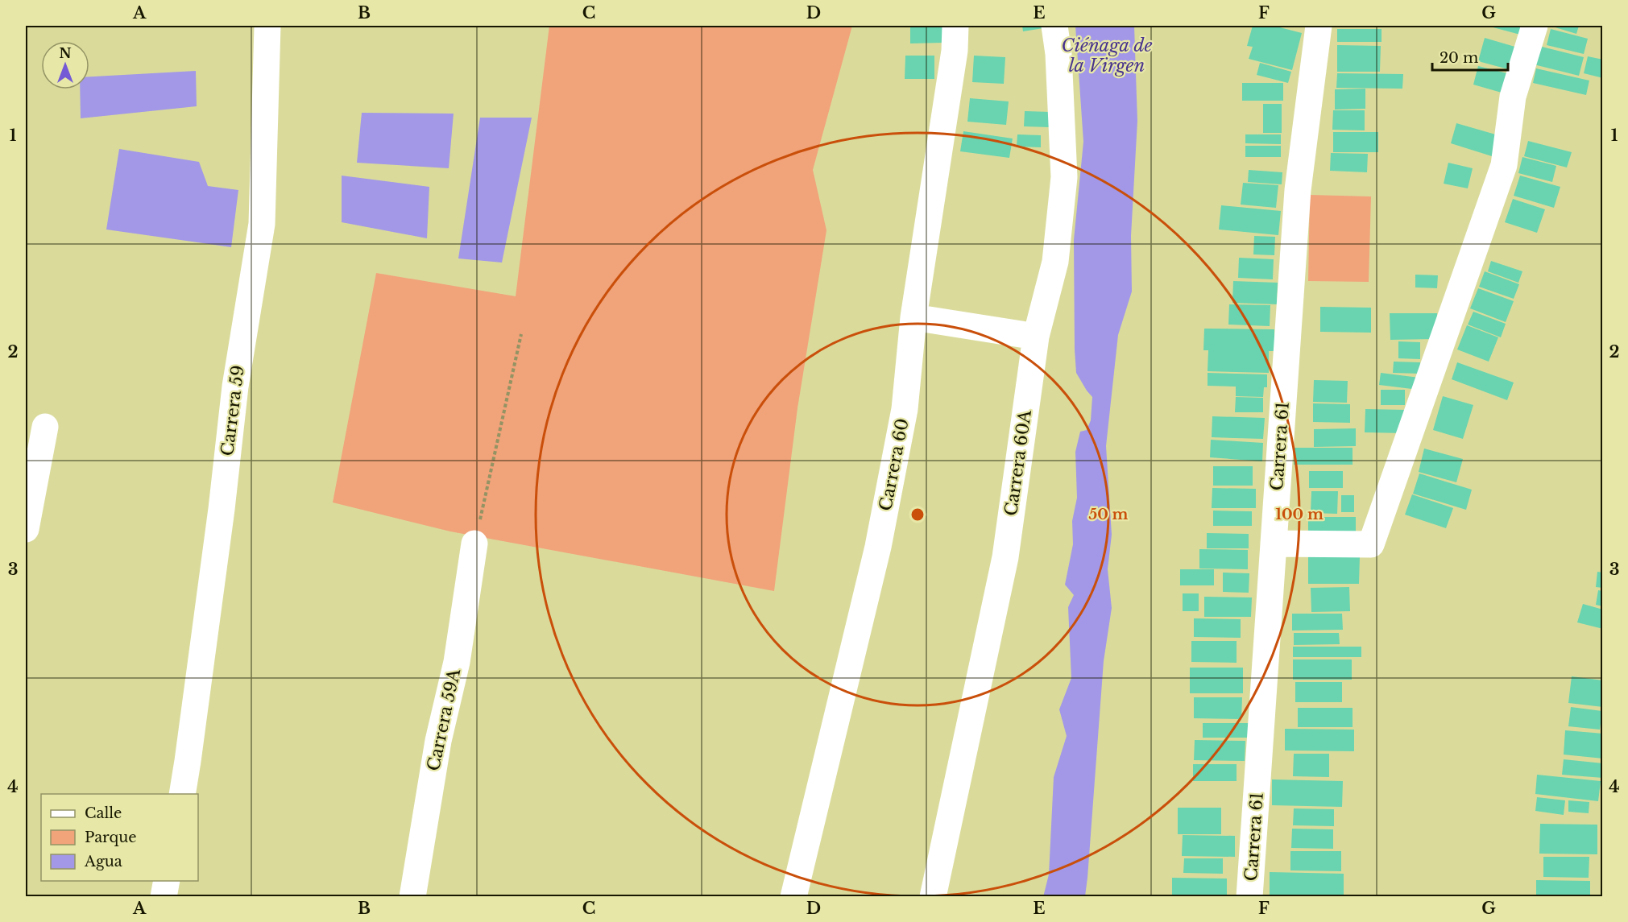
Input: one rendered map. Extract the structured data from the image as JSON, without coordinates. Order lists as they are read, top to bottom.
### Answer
{
  "streets": {
    "street": [
      "Carrera 59",
      "Carrera 61",
      "Carrera 60A",
      "Carrera 60",
      "Carrera 59A"
    ]
  },
  "water": ["Ciénaga de la Virgen"],
  "legend": ["Calle", "Parque", "Agua"],
  "scale_bar": "20 m",
  "north": "top",
  "grid": {
    "columns": [
      "A",
      "B",
      "C",
      "D",
      "E",
      "F",
      "G"
    ],
    "rows": [
      "1",
      "2",
      "3",
      "4"
    ]
  },
  "rings": ["50 m", "100 m"]
}
